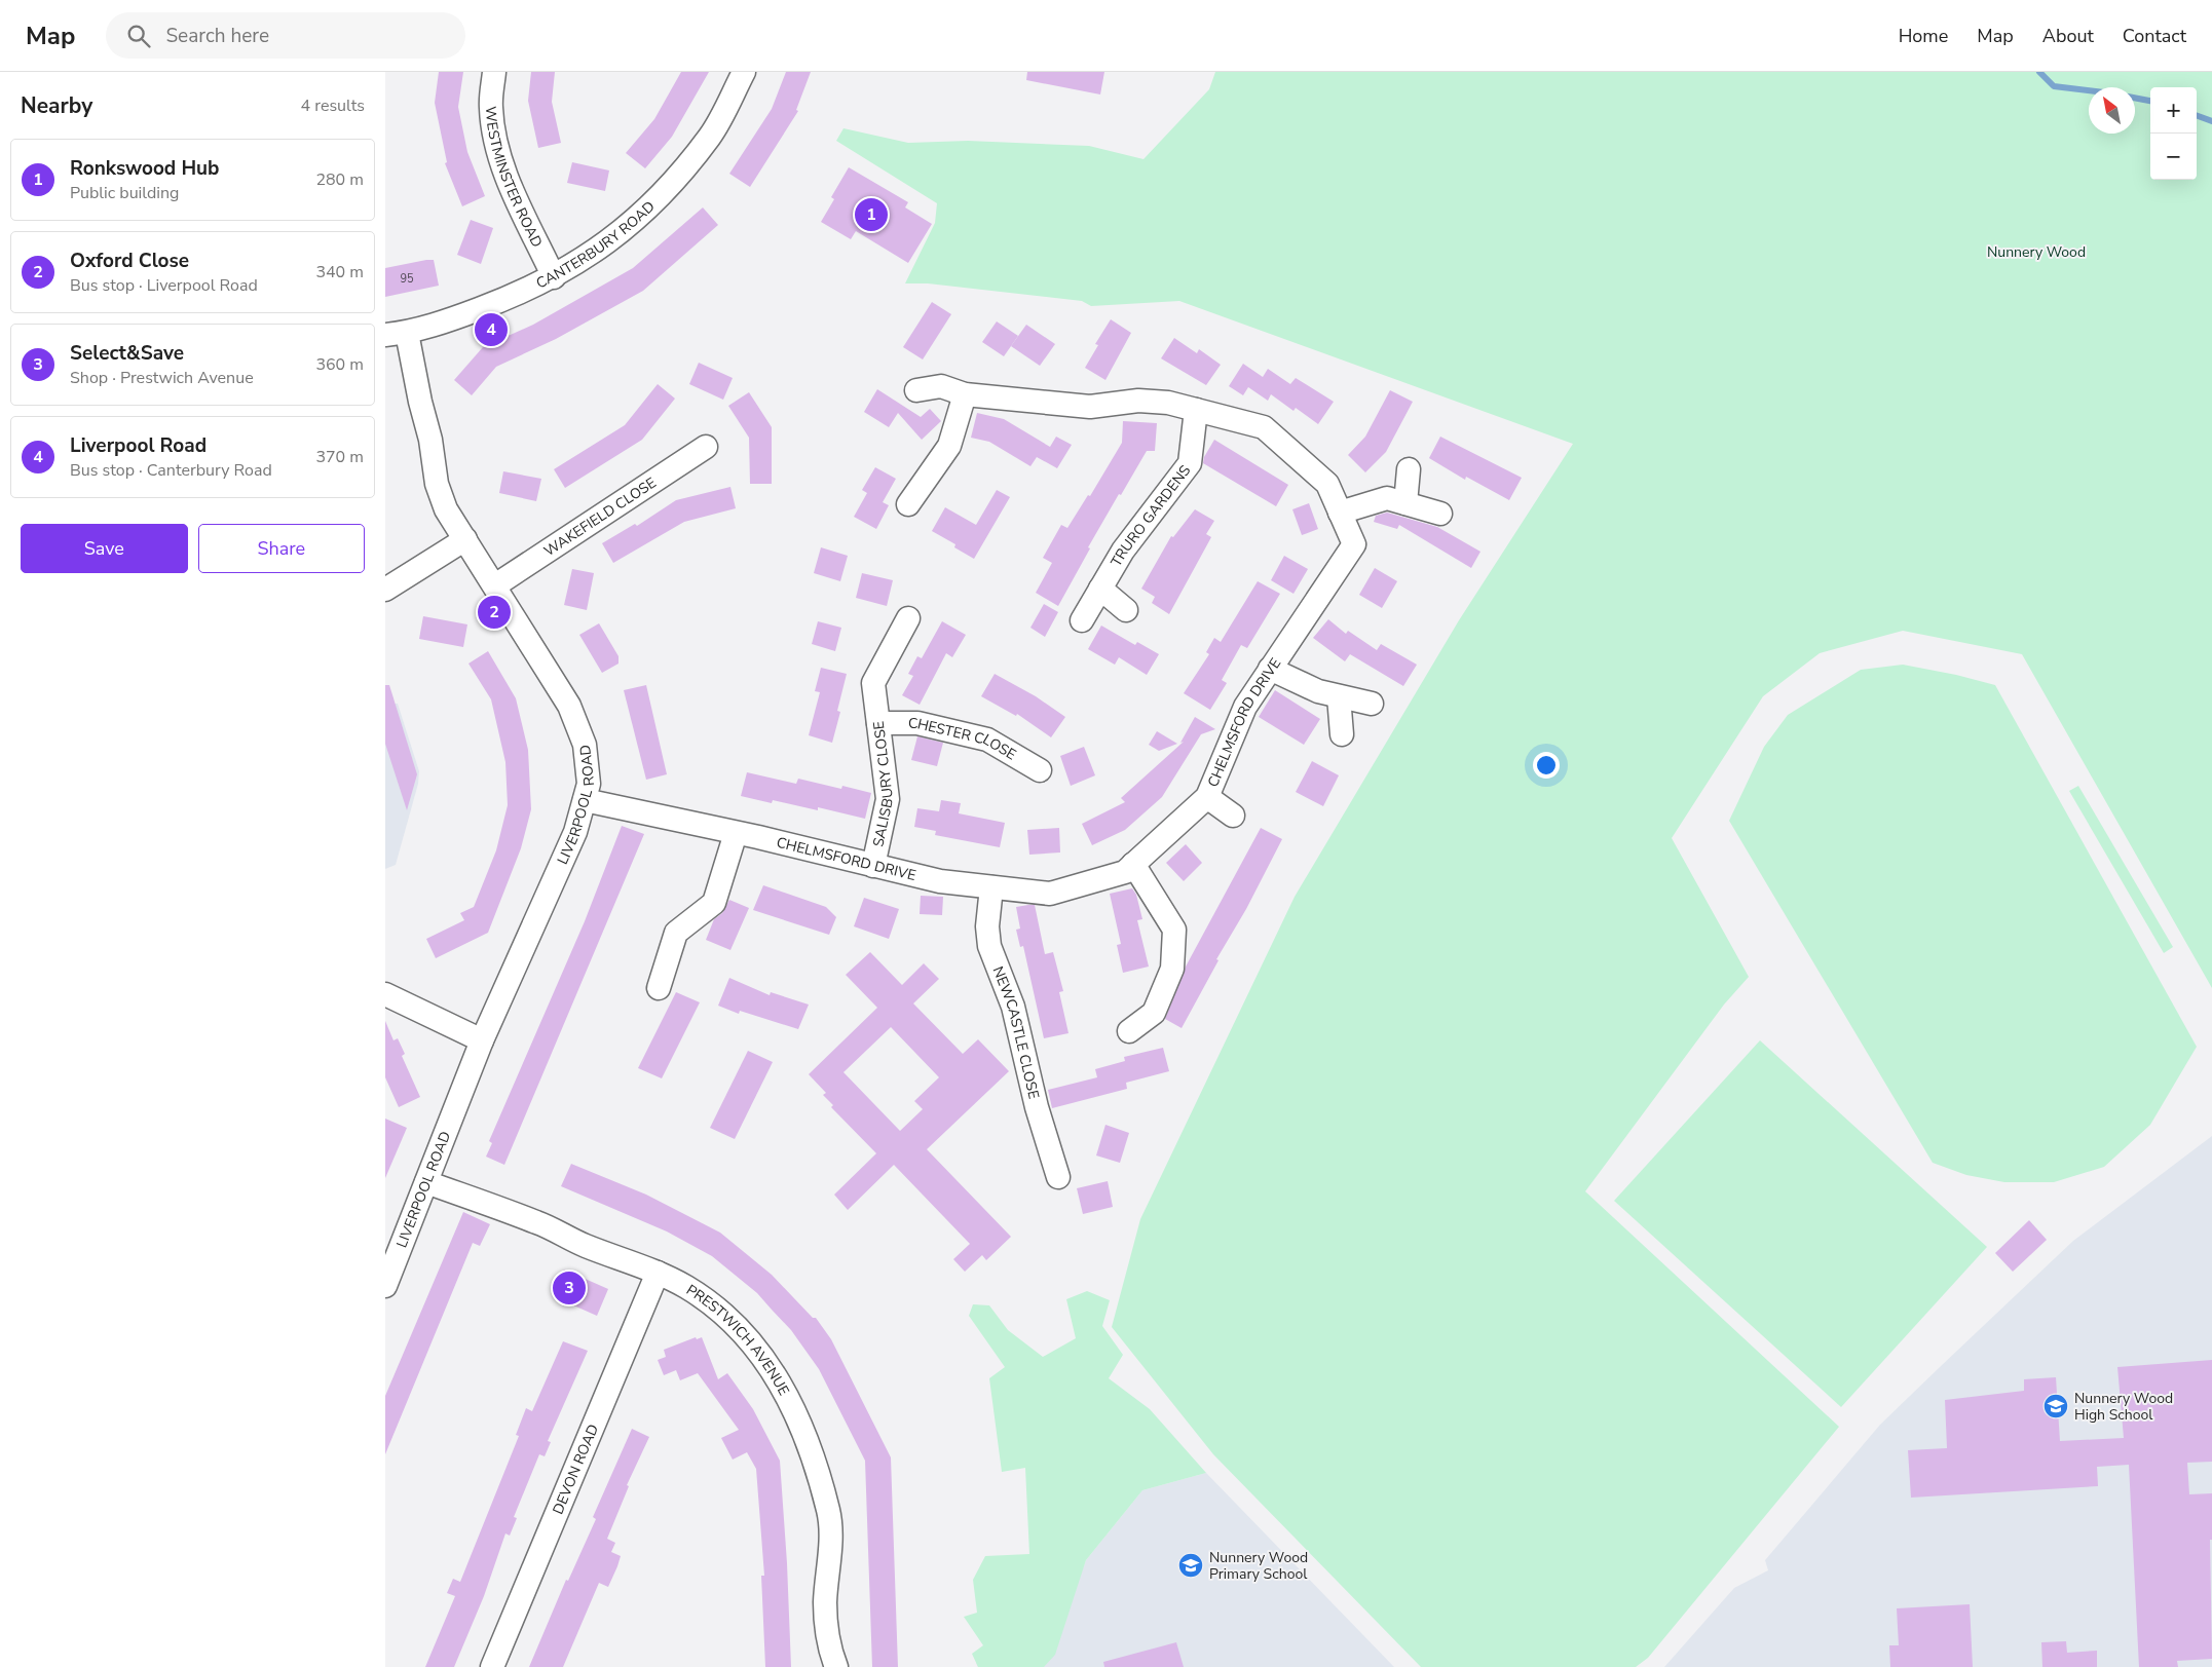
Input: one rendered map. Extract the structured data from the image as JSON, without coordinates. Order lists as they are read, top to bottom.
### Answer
{
  "streets": {
    "street": [
      "WESTMINSTER ROAD",
      "CANTERBURY ROAD",
      "TRURO GARDENS",
      "WAKEFIELD CLOSE",
      "CHELMSFORD DRIVE",
      "CHESTER CLOSE",
      "SALISBURY CLOSE",
      "LIVERPOOL ROAD",
      "NEWCASTLE CLOSE",
      "PRESTWICH AVENUE",
      "DEVON ROAD"
    ]
  },
  "crossings": [
    ["WESTMINSTER ROAD", "CANTERBURY ROAD"],
    ["CANTERBURY ROAD", "LIVERPOOL ROAD"],
    ["TRURO GARDENS", "CHELMSFORD DRIVE"],
    ["WAKEFIELD CLOSE", "LIVERPOOL ROAD"],
    ["CHELMSFORD DRIVE", "SALISBURY CLOSE"],
    ["CHELMSFORD DRIVE", "LIVERPOOL ROAD"],
    ["CHELMSFORD DRIVE", "NEWCASTLE CLOSE"],
    ["CHESTER CLOSE", "SALISBURY CLOSE"],
    ["LIVERPOOL ROAD", "PRESTWICH AVENUE"],
    ["PRESTWICH AVENUE", "DEVON ROAD"]
  ],
  "parks": ["Nunnery Wood"],
  "places": {
    "school or university": ["Nunnery Wood High School", "Nunnery Wood Primary School"]
  },
  "house_numbers": ["95"],
  "north": "top left",
  "page": {
    "header": "Map",
    "search": "Search here",
    "nav": [
      "Home",
      "Map",
      "About",
      "Contact"
    ],
    "heading": ["Nearby", "4 results"],
    "map_buttons": ["+", "−"],
    "list": [
      {
        "mark": "1",
        "name": "Ronkswood Hub",
        "note": "Public building",
        "value": "280 m"
      },
      {
        "mark": "2",
        "name": "Oxford Close",
        "note": "Bus stop · Liverpool Road",
        "value": "340 m"
      },
      {
        "mark": "3",
        "name": "Select&Save",
        "note": "Shop · Prestwich Avenue",
        "value": "360 m"
      },
      {
        "mark": "4",
        "name": "Liverpool Road",
        "note": "Bus stop · Canterbury Road",
        "value": "370 m"
      }
    ],
    "pins": [
      "1",
      "4",
      "2",
      "3"
    ],
    "buttons": ["Save", "Share"]
  }
}
